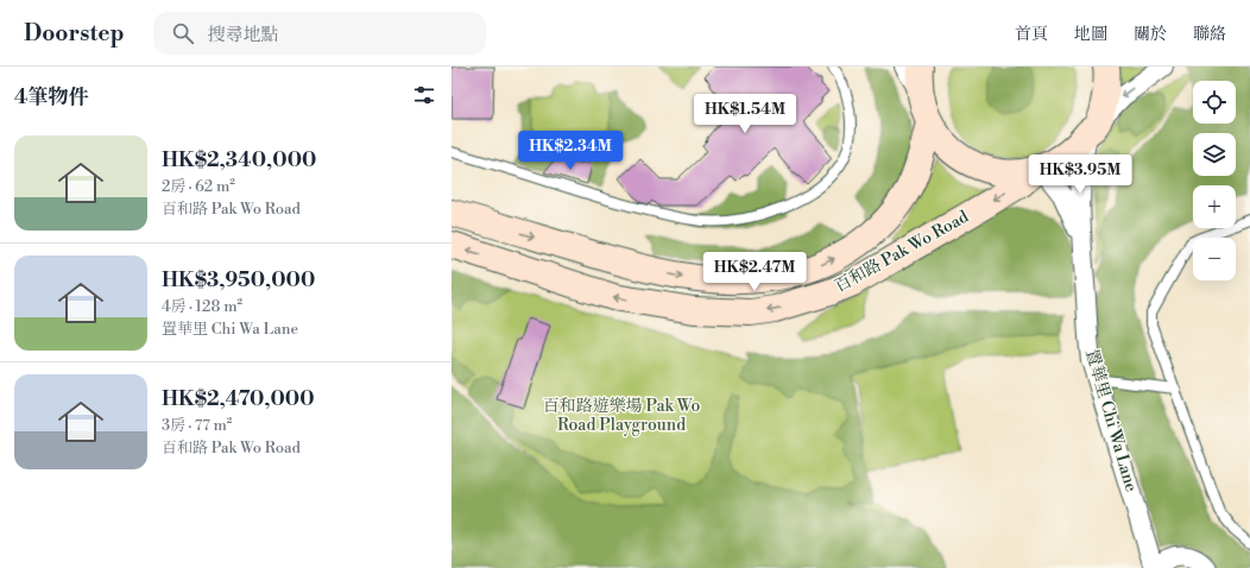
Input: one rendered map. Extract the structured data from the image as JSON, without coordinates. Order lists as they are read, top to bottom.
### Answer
{
  "streets": {
    "main road": ["百和路 Pak Wo Road"],
    "street": ["置華里 Chi Wa Lane"]
  },
  "crossings": [
    ["百和路 Pak Wo Road", "置華里 Chi Wa Lane"]
  ],
  "parks": ["百和路遊樂場 Pak Wo Road Playground"],
  "page": {
    "header": "Doorstep",
    "search": "搜尋地點",
    "nav": [
      "首頁",
      "地圖",
      "關於",
      "聯絡"
    ],
    "heading": "4筆物件",
    "map_buttons": ["+", "−"],
    "price": [
      "HK$1.54M",
      "HK$2.34M",
      "HK$3.95M",
      "HK$2.47M"
    ],
    "list": [
      {
        "name": "HK$2,340,000",
        "note": "2房 · 62 m² · 百和路 Pak Wo Road"
      },
      {
        "name": "HK$3,950,000",
        "note": "4房 · 128 m² · 置華里 Chi Wa Lane"
      },
      {
        "name": "HK$2,470,000",
        "note": "3房 · 77 m² · 百和路 Pak Wo Road"
      }
    ]
  }
}
